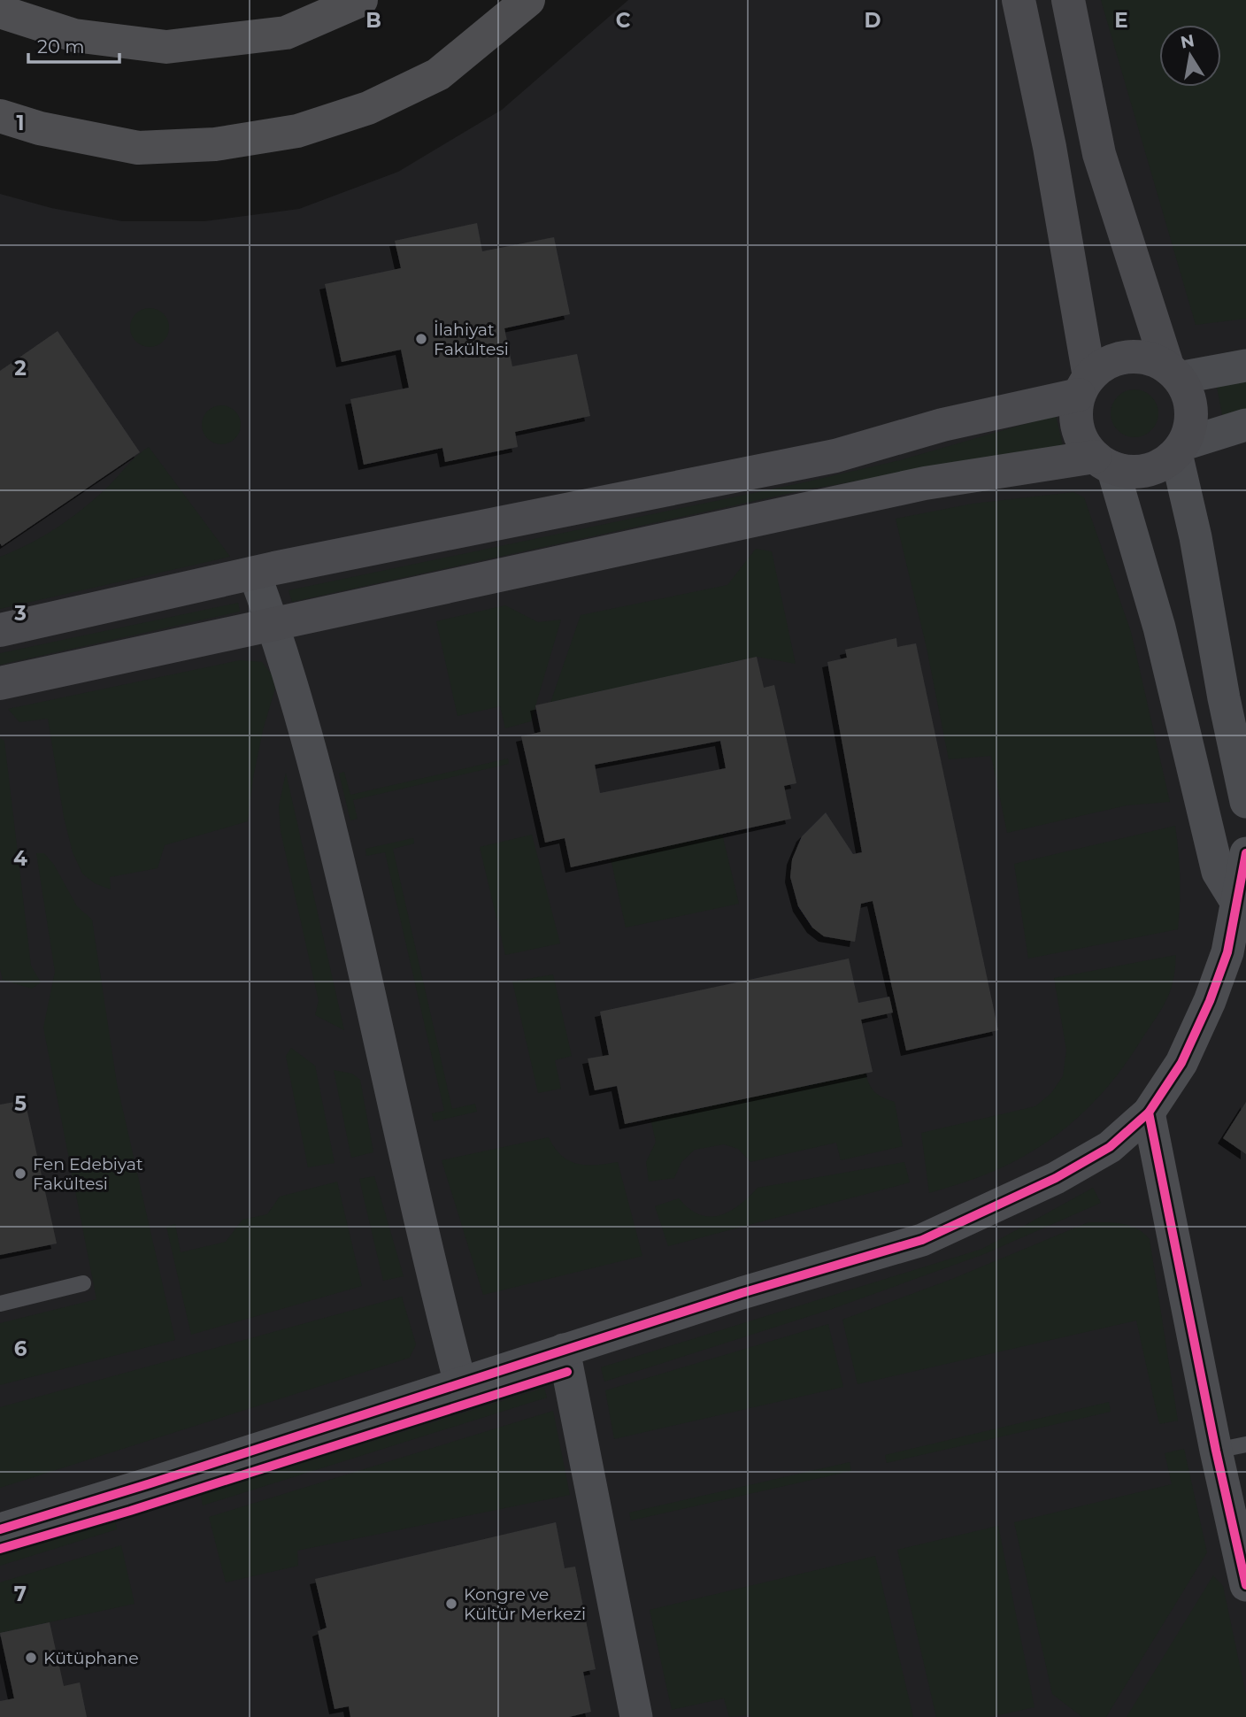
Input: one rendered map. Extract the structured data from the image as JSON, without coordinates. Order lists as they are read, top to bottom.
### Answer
{
  "places": [
    "İlahiyat Fakültesi",
    "Fen Edebiyat Fakültesi",
    "Kongre ve Kültür Merkezi",
    "Kütüphane"
  ],
  "scale_bar": "20 m",
  "north": "top",
  "grid": {
    "columns": [
      "B",
      "C",
      "D",
      "E"
    ],
    "rows": [
      "1",
      "2",
      "3",
      "4",
      "5",
      "6",
      "7"
    ]
  }
}
